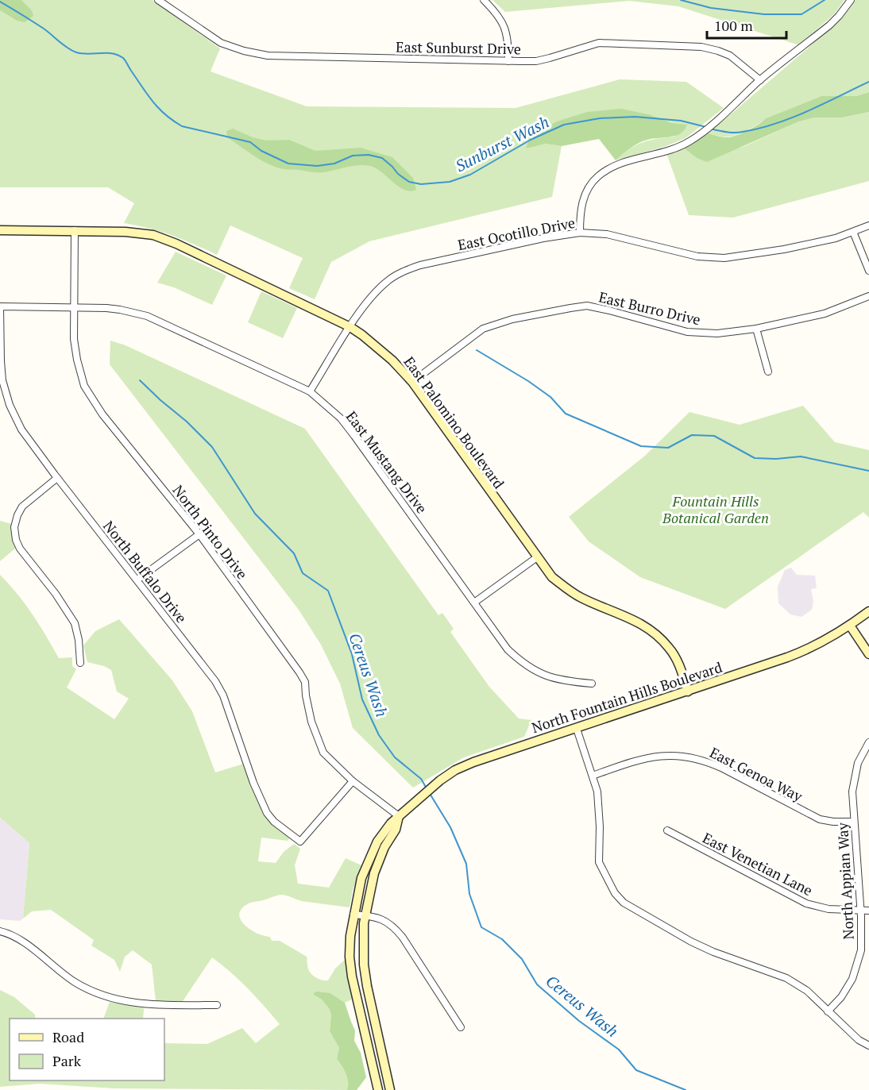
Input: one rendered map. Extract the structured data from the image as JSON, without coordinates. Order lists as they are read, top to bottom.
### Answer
{
  "streets": {
    "main road": ["East Palomino Boulevard", "North Fountain Hills Boulevard"],
    "street": [
      "East Sunburst Drive",
      "East Ocotillo Drive",
      "East Burro Drive",
      "East Mustang Drive",
      "North Pinto Drive",
      "North Buffalo Drive",
      "East Genoa Way",
      "East Venetian Lane",
      "North Appian Way"
    ]
  },
  "crossings": [
    ["East Ocotillo Drive", "East Palomino Boulevard"],
    ["East Ocotillo Drive", "East Mustang Drive"],
    ["East Burro Drive", "East Palomino Boulevard"],
    ["East Palomino Boulevard", "North Pinto Drive"],
    ["East Palomino Boulevard", "North Fountain Hills Boulevard"],
    ["East Mustang Drive", "North Pinto Drive"],
    ["East Mustang Drive", "North Buffalo Drive"],
    ["North Pinto Drive", "North Buffalo Drive"],
    ["North Pinto Drive", "North Fountain Hills Boulevard"],
    ["East Genoa Way", "North Appian Way"],
    ["East Venetian Lane", "North Appian Way"]
  ],
  "water": ["Sunburst Wash", "Cereus Wash"],
  "parks": ["Fountain Hills Botanical Garden"],
  "legend": ["Road", "Park"],
  "scale_bar": "100 m"
}
